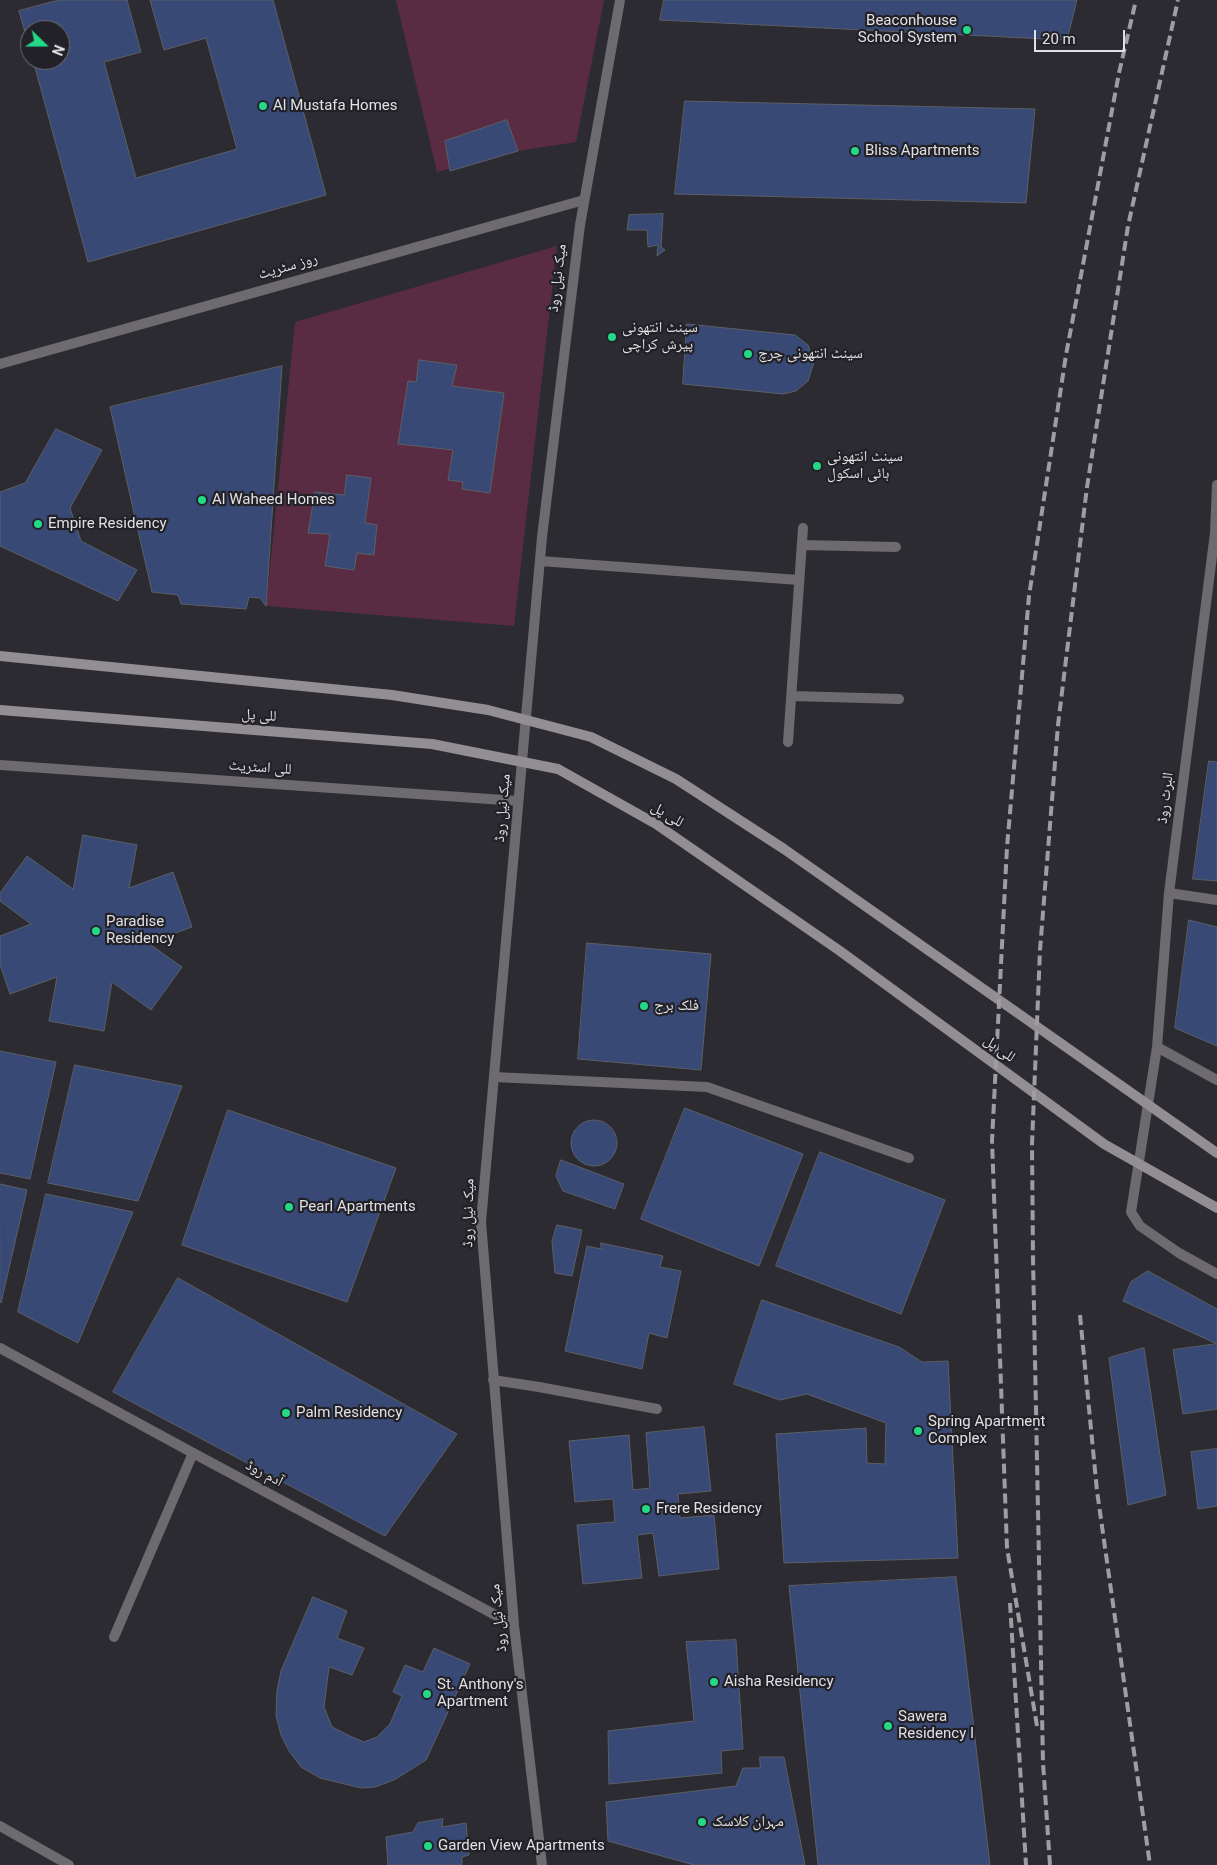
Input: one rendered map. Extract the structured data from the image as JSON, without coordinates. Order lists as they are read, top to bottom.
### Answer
{
  "streets": {
    "main road": ["للی پل"],
    "street": [
      "روز سٹریٹ",
      "میک نیل روڈ",
      "للی اسٹریٹ",
      "البرٹ روڈ",
      "آدم روڈ"
    ]
  },
  "crossings": [
    ["روز سٹریٹ", "میک نیل روڈ"],
    ["میک نیل روڈ", "للی اسٹریٹ"],
    ["میک نیل روڈ", "آدم روڈ"]
  ],
  "places": [
    "Beaconhouse School System",
    "Al Mustafa Homes",
    "Bliss Apartments",
    "سینٹ انتھونی پیرش کراچی",
    "سینٹ انتھونی چرچ",
    "سینٹ انتھونی ہائی اسکول",
    "Al Waheed Homes",
    "Empire Residency",
    "Paradise Residency",
    "فلک برج",
    "Pearl Apartments",
    "Palm Residency",
    "Spring Apartment Complex",
    "Frere Residency",
    "Aisha Residency",
    "St. Anthony's Apartment",
    "Sawera Residency I",
    "مہران کلاسک",
    "Garden View Apartments"
  ],
  "scale_bar": "20 m",
  "north": "right"
}
